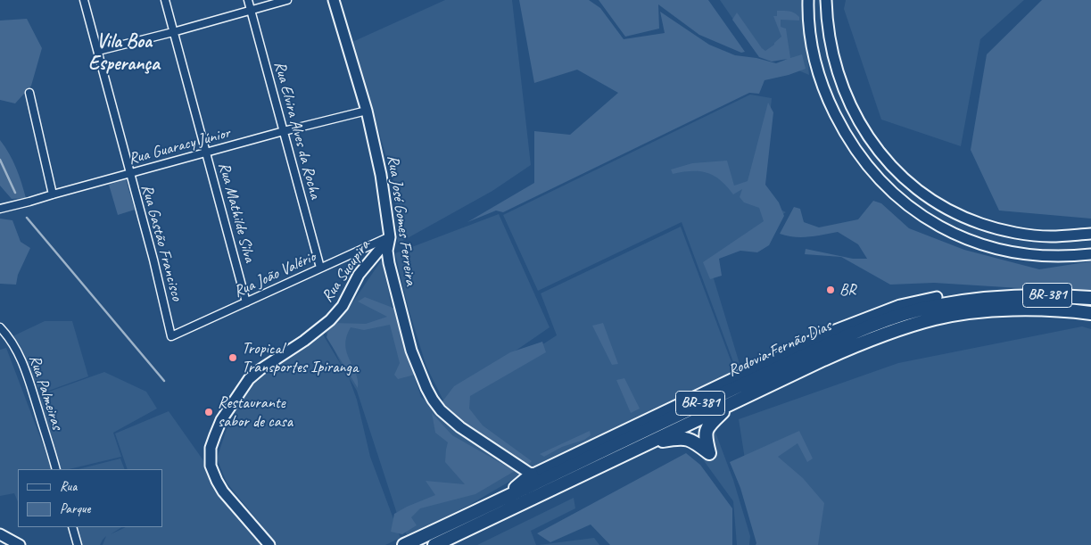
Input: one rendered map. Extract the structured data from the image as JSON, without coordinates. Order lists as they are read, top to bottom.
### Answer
{
  "streets": {
    "highway": ["BR-381", "Rodovia Fernão Dias"],
    "street": [
      "Rua Elvira Alves da Rocha",
      "Rua Guaracy Júnior",
      "Rua Mathilde Silva",
      "Rua José Gomes Ferreira",
      "Rua Gastão Francisco",
      "Rua Sucupira",
      "Rua João Valério",
      "Rua Palmeiras"
    ]
  },
  "crossings": [
    ["Rua Elvira Alves da Rocha", "Rua Guaracy Júnior"],
    ["Rua Elvira Alves da Rocha", "Rua João Valério"],
    ["Rua Guaracy Júnior", "Rua Mathilde Silva"],
    ["Rua Guaracy Júnior", "Rua José Gomes Ferreira"],
    ["Rua Guaracy Júnior", "Rua Gastão Francisco"],
    ["Rua Mathilde Silva", "Rua João Valério"],
    ["Rua José Gomes Ferreira", "Rua Sucupira"],
    ["Rua José Gomes Ferreira", "Rua João Valério"],
    ["Rua José Gomes Ferreira", "Rodovia Fernão Dias"],
    ["Rua Gastão Francisco", "Rua João Valério"],
    ["Rua Sucupira", "Rua João Valério"],
    ["BR-381", "Rodovia Fernão Dias"]
  ],
  "districts": ["Vila Boa Esperança"],
  "places": ["BR", "Tropical Transportes Ipiranga", "Restaurante sabor de casa"],
  "legend": ["Rua", "Parque"]
}
